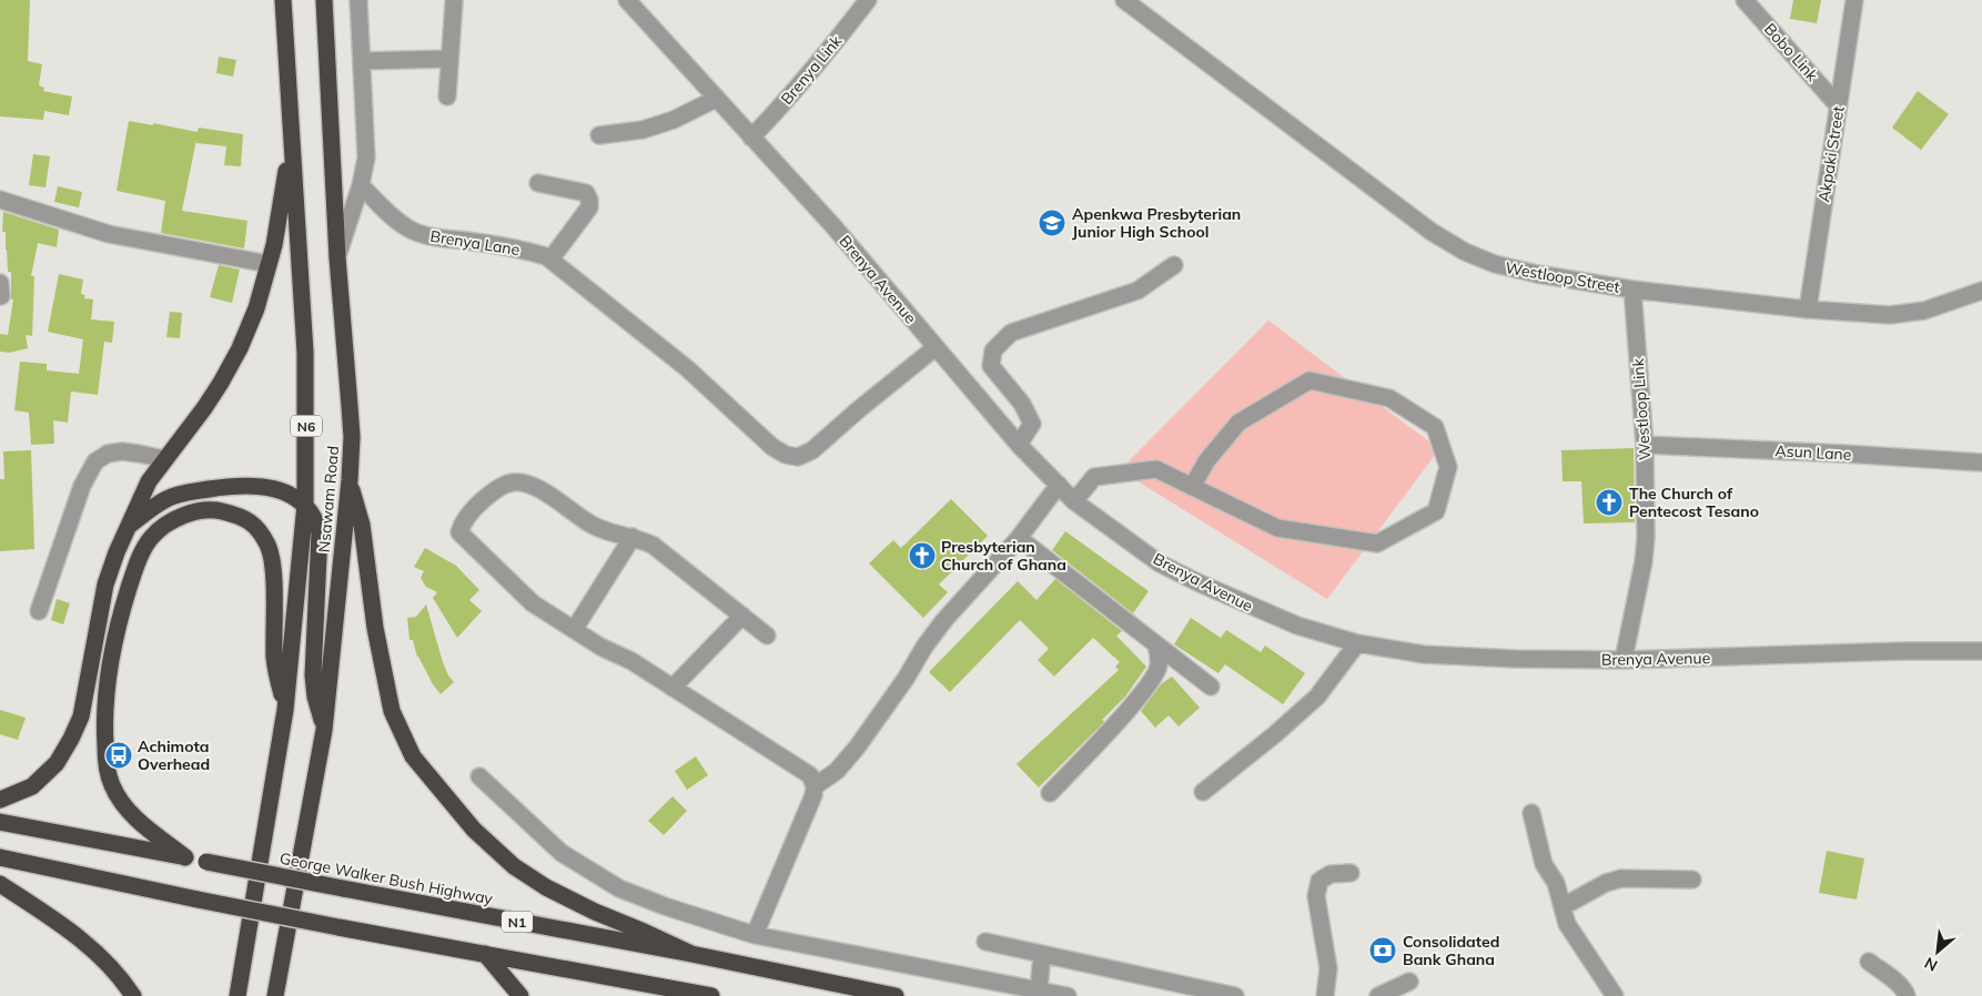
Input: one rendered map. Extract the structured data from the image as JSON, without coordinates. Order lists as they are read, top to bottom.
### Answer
{
  "streets": {
    "highway": [
      "N6",
      "Nsawam Road",
      "George Walker Bush Highway",
      "N1"
    ],
    "street": [
      "Bobo Link",
      "Brenya Link",
      "Akpaki Street",
      "Brenya Lane",
      "Westloop Street",
      "Brenya Avenue",
      "Westloop Link",
      "Asun Lane"
    ]
  },
  "crossings": [
    ["Bobo Link", "Akpaki Street"],
    ["Brenya Link", "Brenya Avenue"],
    ["Akpaki Street", "Westloop Street"],
    ["Brenya Lane", "Brenya Avenue"],
    ["Westloop Street", "Westloop Link"],
    ["Brenya Avenue", "Westloop Link"],
    ["Westloop Link", "Asun Lane"]
  ],
  "places": {
    "school or university": ["Apenkwa Presbyterian Junior High School"],
    "church": ["The Church of Pentecost Tesano", "Presbyterian Church of Ghana"],
    "bus stop": ["Achimota Overhead"],
    "bank": ["Consolidated Bank Ghana"]
  },
  "north": "bottom left"
}
